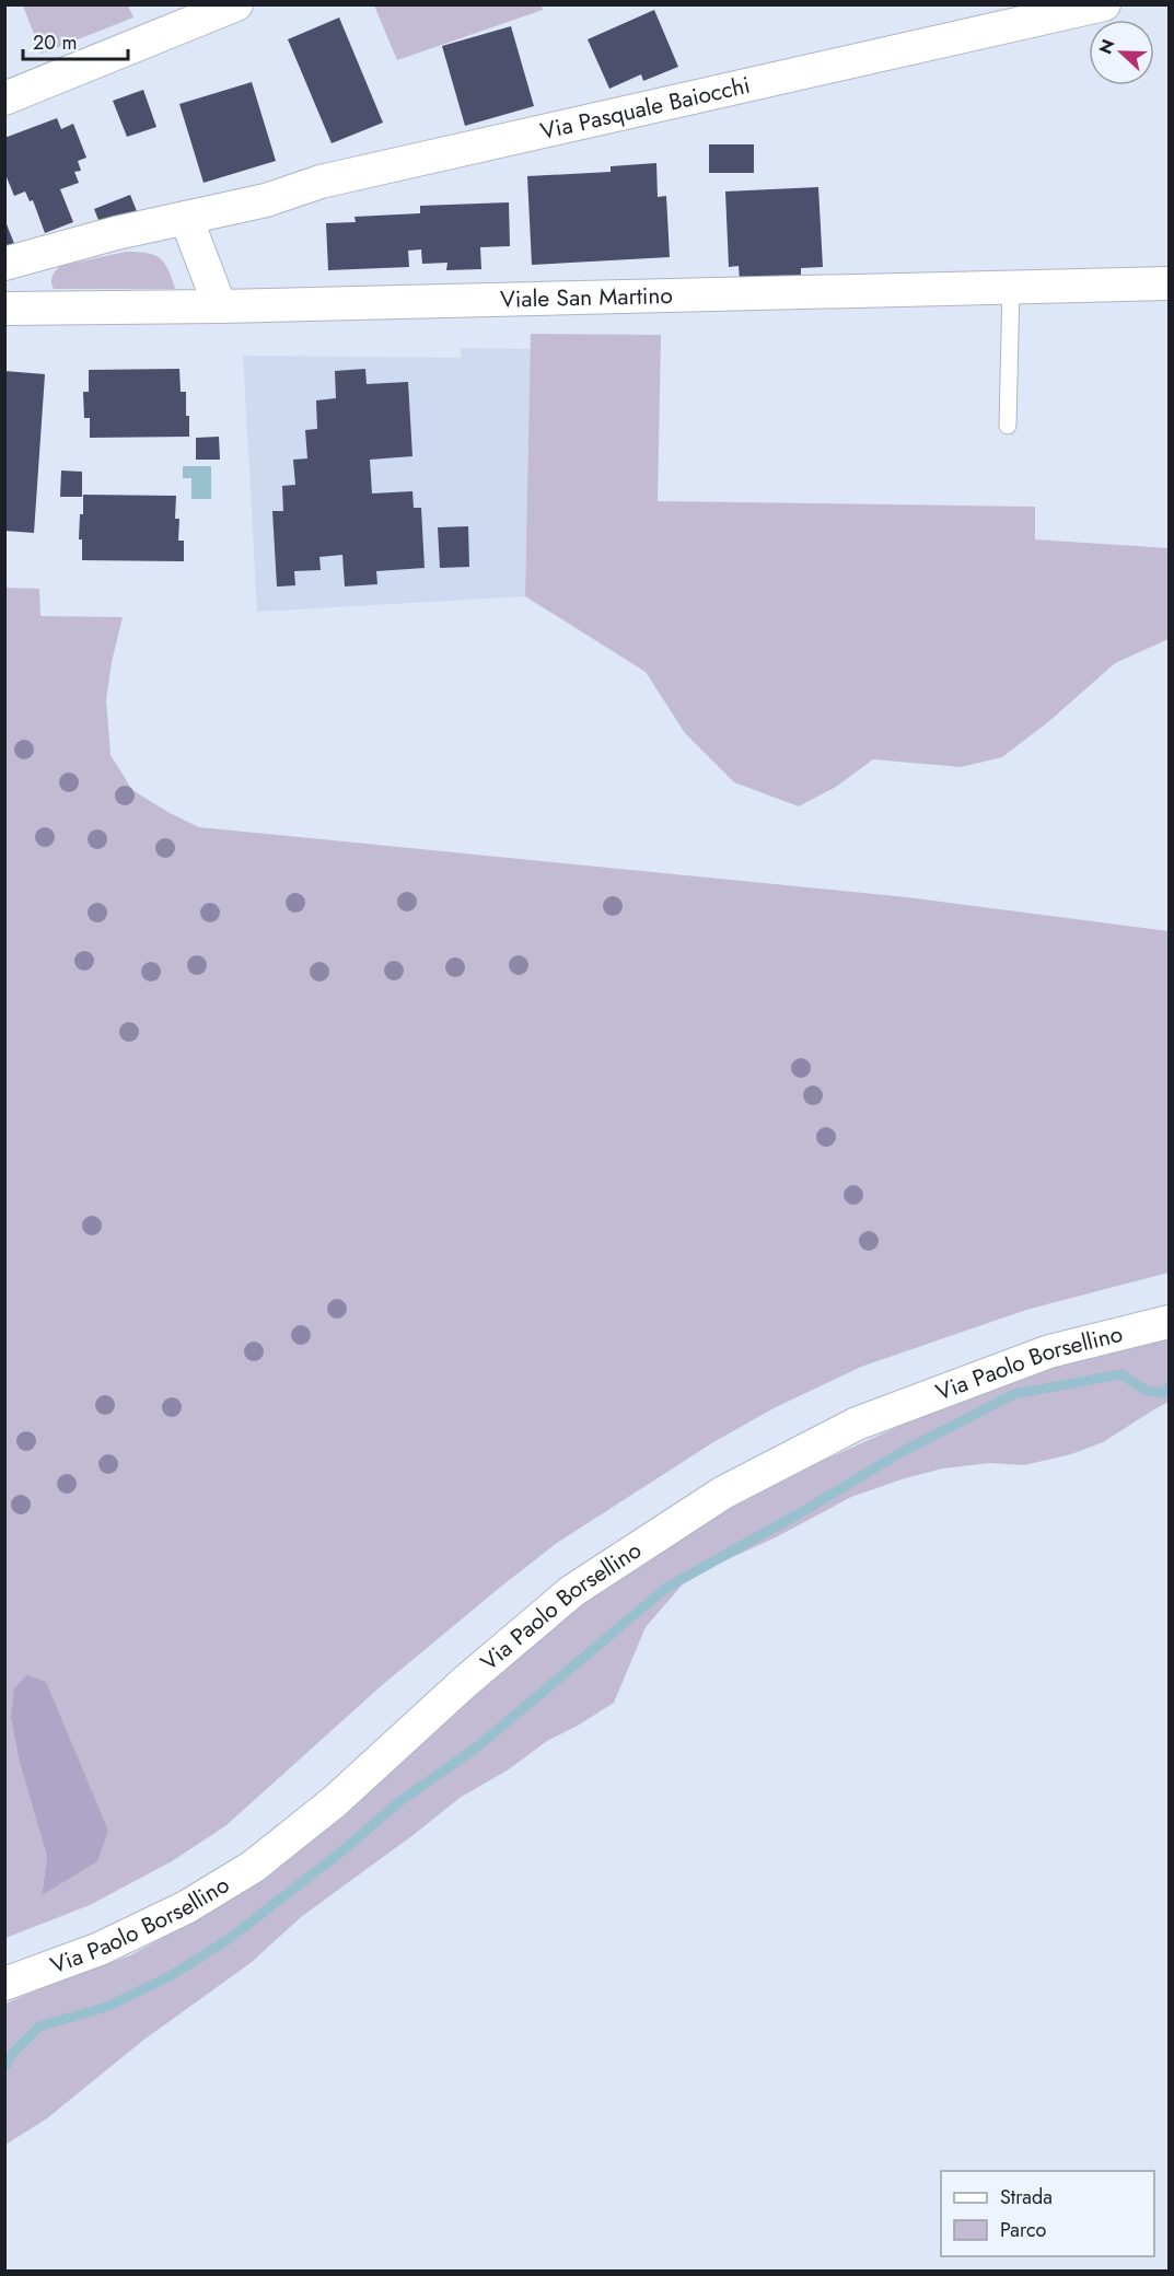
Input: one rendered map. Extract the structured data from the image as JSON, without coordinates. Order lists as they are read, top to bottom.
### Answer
{
  "streets": {
    "street": ["Via Pasquale Baiocchi", "Viale San Martino", "Via Paolo Borsellino"]
  },
  "crossings": [
    ["Via Pasquale Baiocchi", "Viale San Martino"]
  ],
  "legend": ["Strada", "Parco"],
  "scale_bar": "20 m",
  "north": "left"
}
